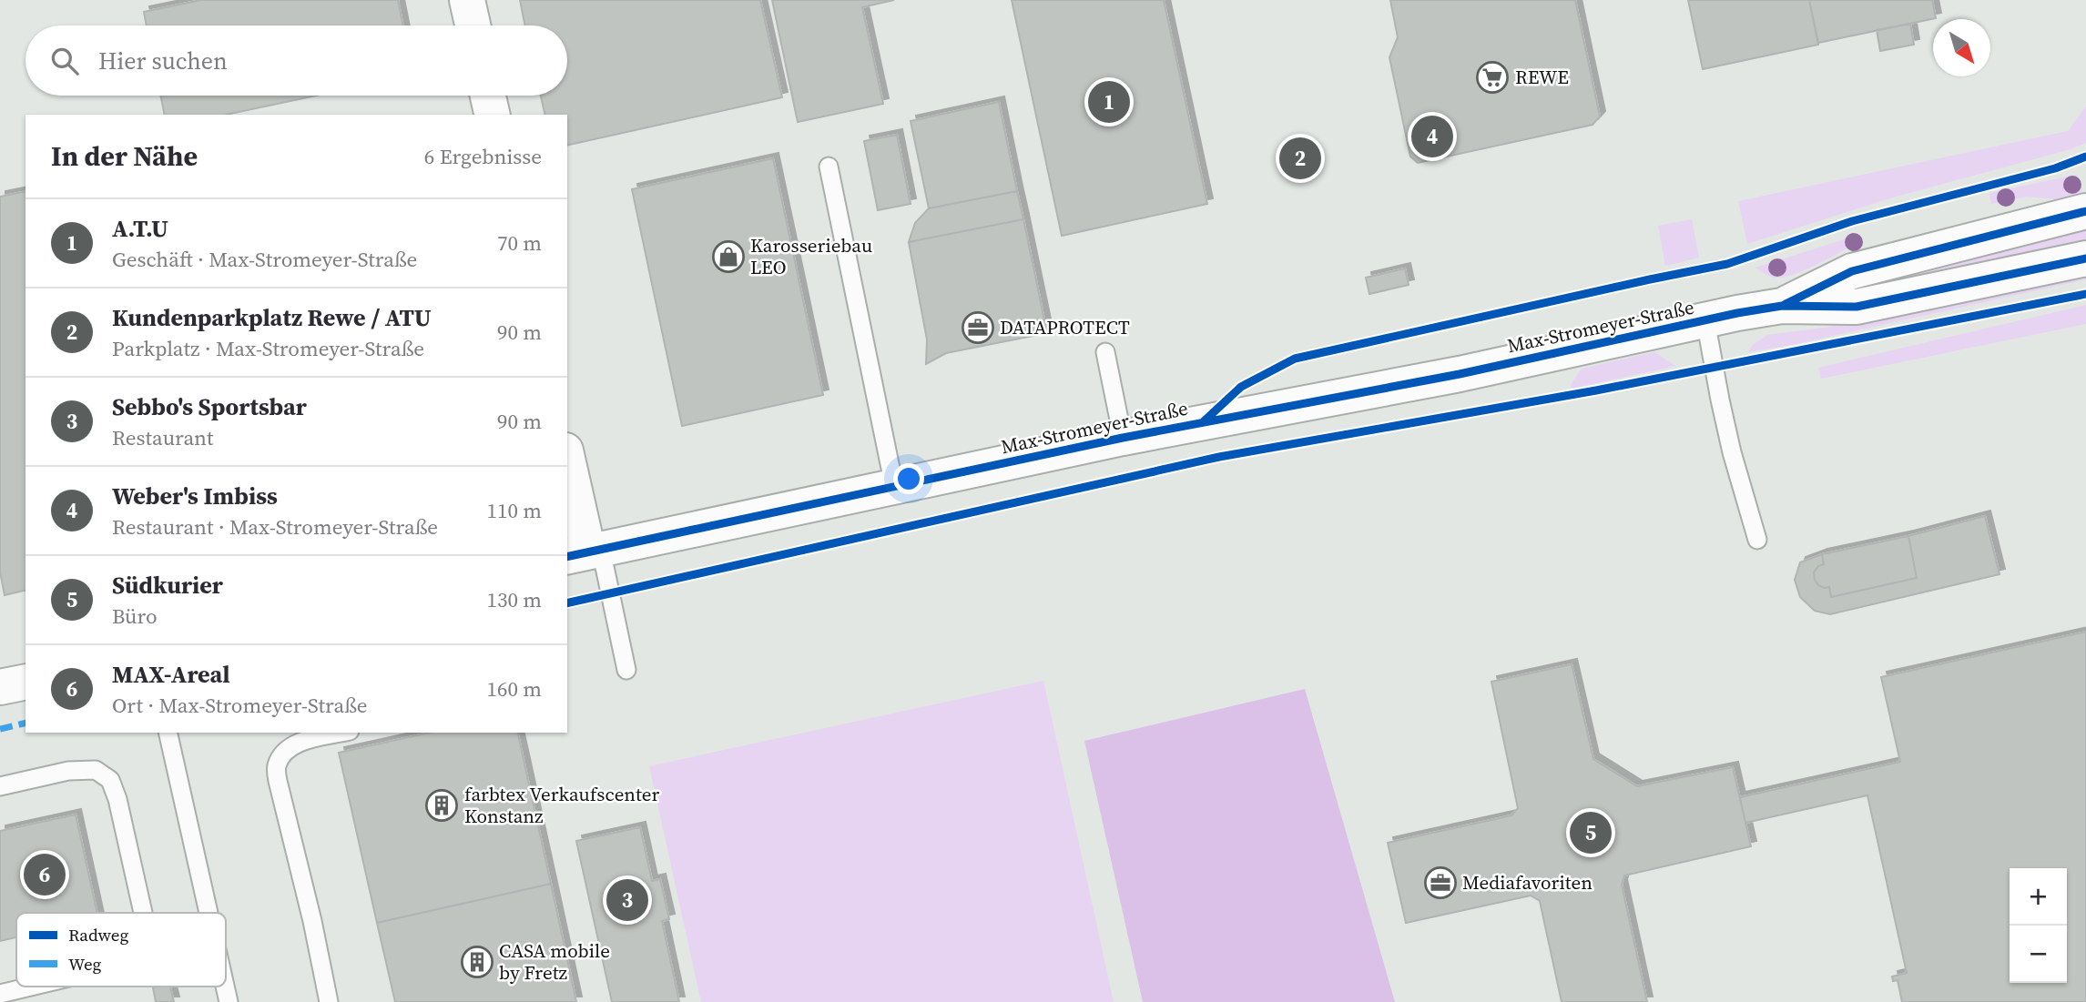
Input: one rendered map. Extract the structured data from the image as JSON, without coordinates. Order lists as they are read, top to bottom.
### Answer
{
  "streets": {
    "street": ["Max-Stromeyer-Straße"]
  },
  "places": {
    "supermarket": ["REWE"],
    "shop": ["Karosseriebau LEO"],
    "office": ["DATAPROTECT", "Mediafavoriten"],
    "building": ["farbtex Verkaufscenter Konstanz", "CASA mobile by Fretz"]
  },
  "legend": ["Radweg", "Weg"],
  "north": "bottom right",
  "page": {
    "search": "Hier suchen",
    "pins": [
      "1",
      "4",
      "2",
      "5",
      "6",
      "3"
    ],
    "heading": ["In der Nähe", "6 Ergebnisse"],
    "list": [
      {
        "mark": "1",
        "name": "A.T.U",
        "note": "Geschäft · Max-Stromeyer-Straße",
        "value": "70 m"
      },
      {
        "mark": "2",
        "name": "Kundenparkplatz Rewe / ATU",
        "note": "Parkplatz · Max-Stromeyer-Straße",
        "value": "90 m"
      },
      {
        "mark": "3",
        "name": "Sebbo's Sportsbar",
        "note": "Restaurant",
        "value": "90 m"
      },
      {
        "mark": "4",
        "name": "Weber's Imbiss",
        "note": "Restaurant · Max-Stromeyer-Straße",
        "value": "110 m"
      },
      {
        "mark": "5",
        "name": "Südkurier",
        "note": "Büro",
        "value": "130 m"
      },
      {
        "mark": "6",
        "name": "MAX-Areal",
        "note": "Ort · Max-Stromeyer-Straße",
        "value": "160 m"
      }
    ],
    "map_buttons": ["+", "−"]
  }
}
